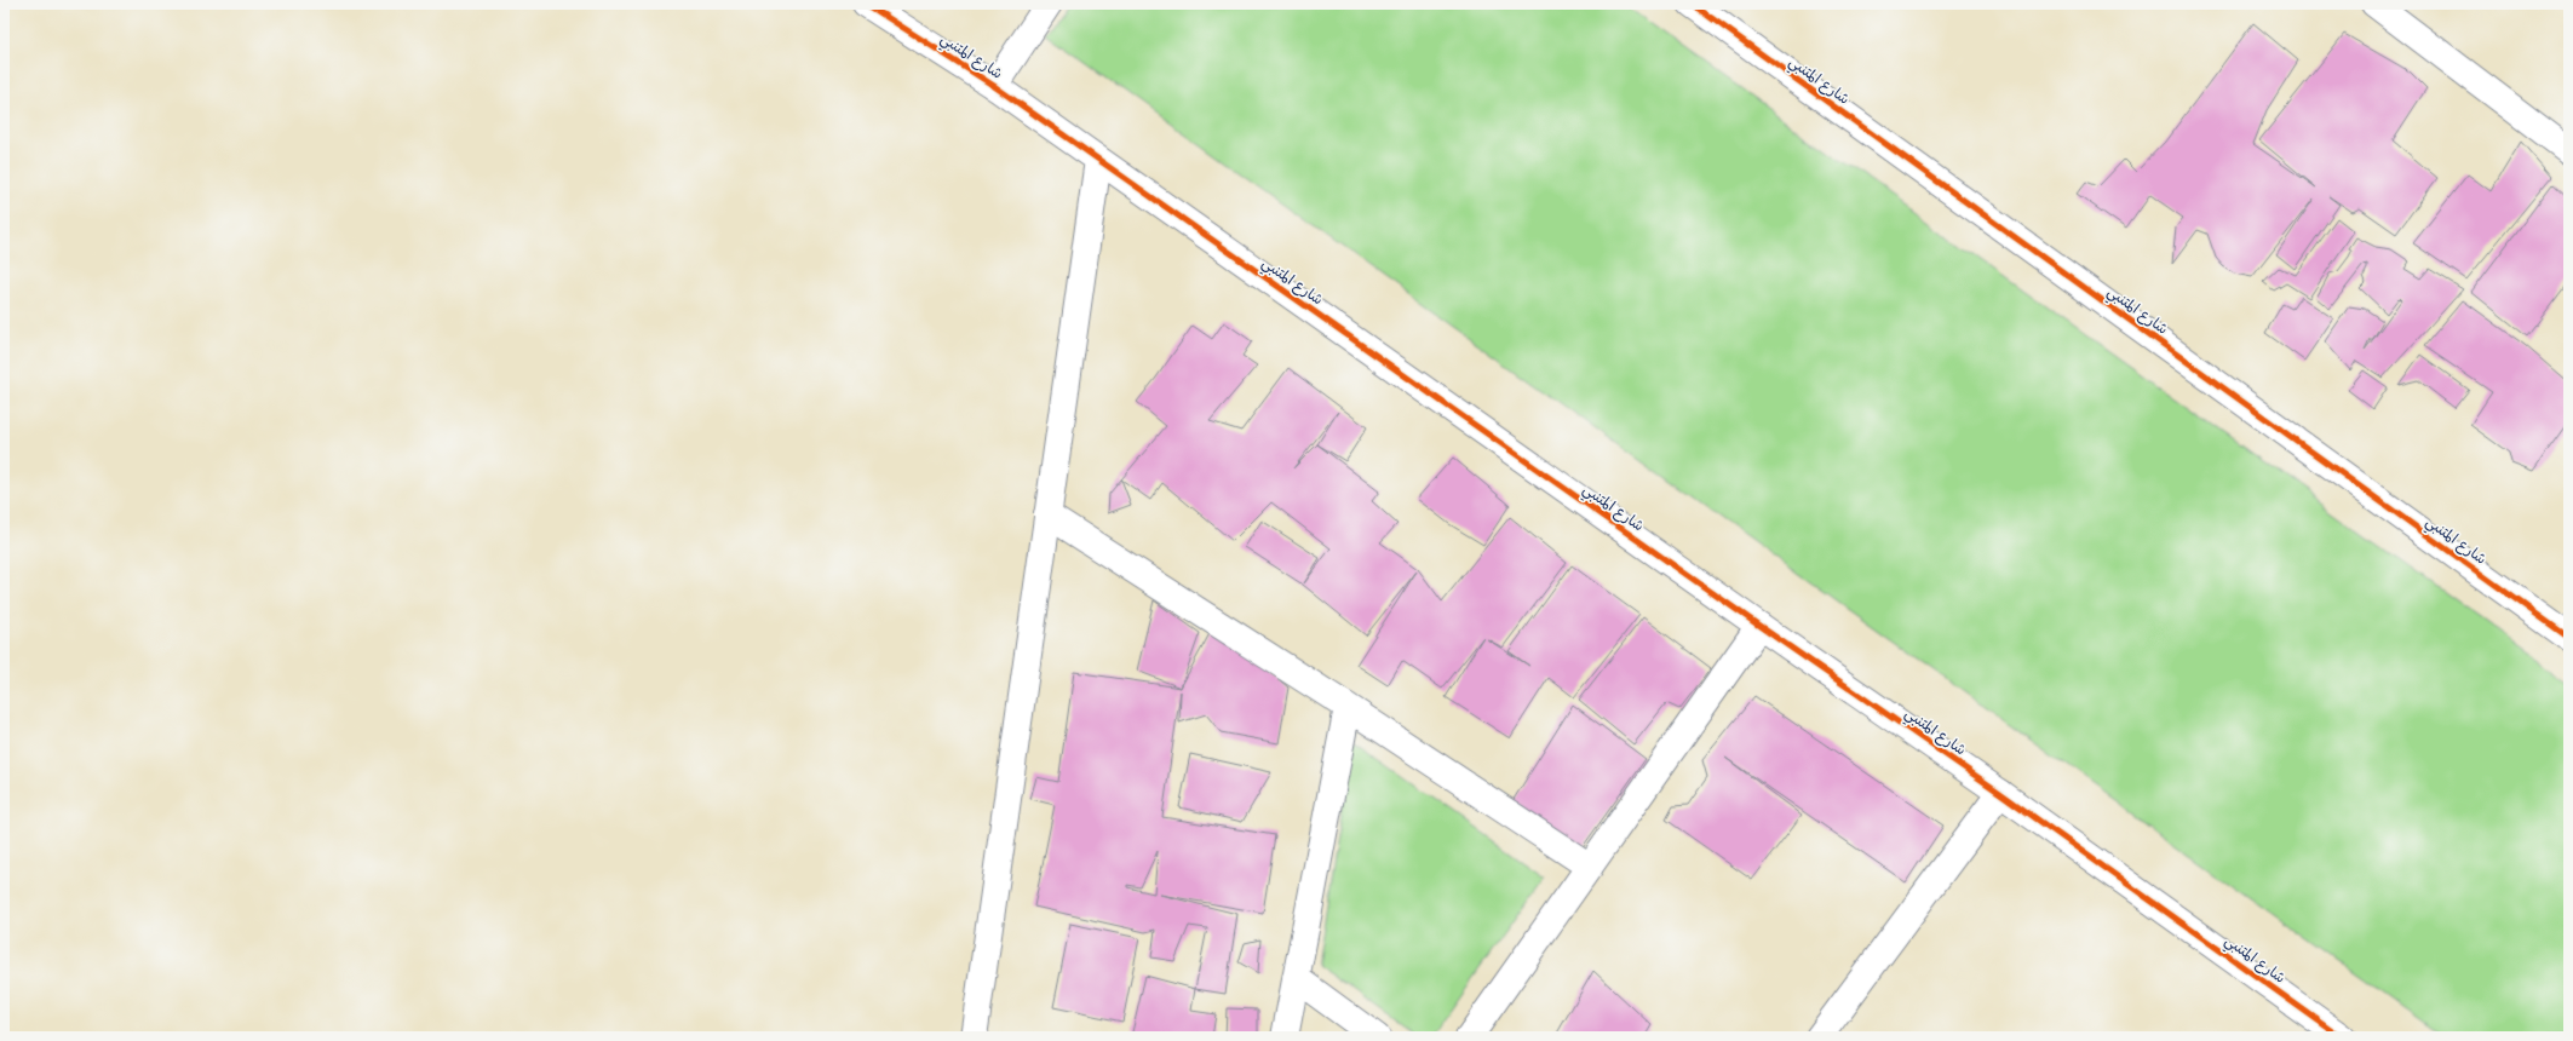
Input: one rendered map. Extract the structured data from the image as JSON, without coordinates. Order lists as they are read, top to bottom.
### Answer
{
  "streets": {
    "street": ["شارع المتنبي"]
  }
}
